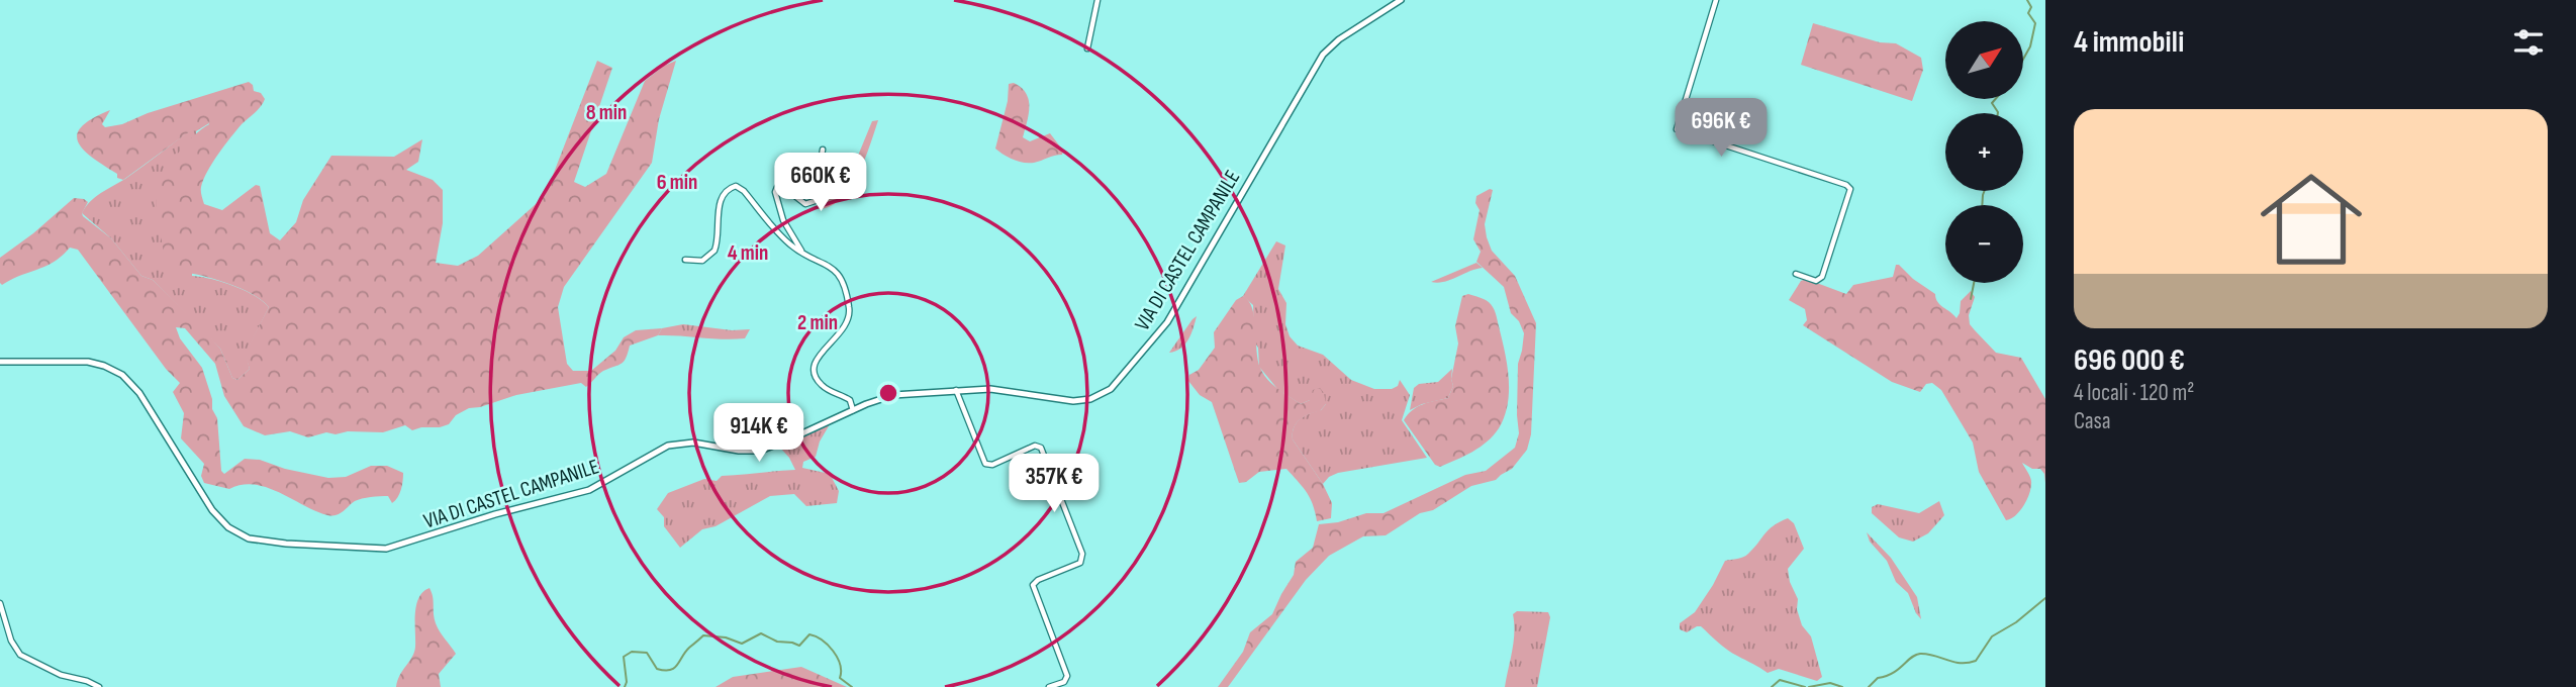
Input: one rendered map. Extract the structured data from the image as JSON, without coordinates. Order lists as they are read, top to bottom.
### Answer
{
  "streets": {
    "street": ["VIA DI CASTEL CAMPANILE"]
  },
  "north": "top right",
  "page": {
    "heading": "4 immobili",
    "map_buttons": ["+", "−"],
    "list": [
      {
        "name": "696 000 €",
        "note": "4 locali · 120 m² · Casa"
      }
    ],
    "price": [
      "696K €",
      "660K €",
      "914K €",
      "357K €"
    ]
  },
  "rings": [
    "8 min",
    "6 min",
    "4 min",
    "2 min"
  ]
}
